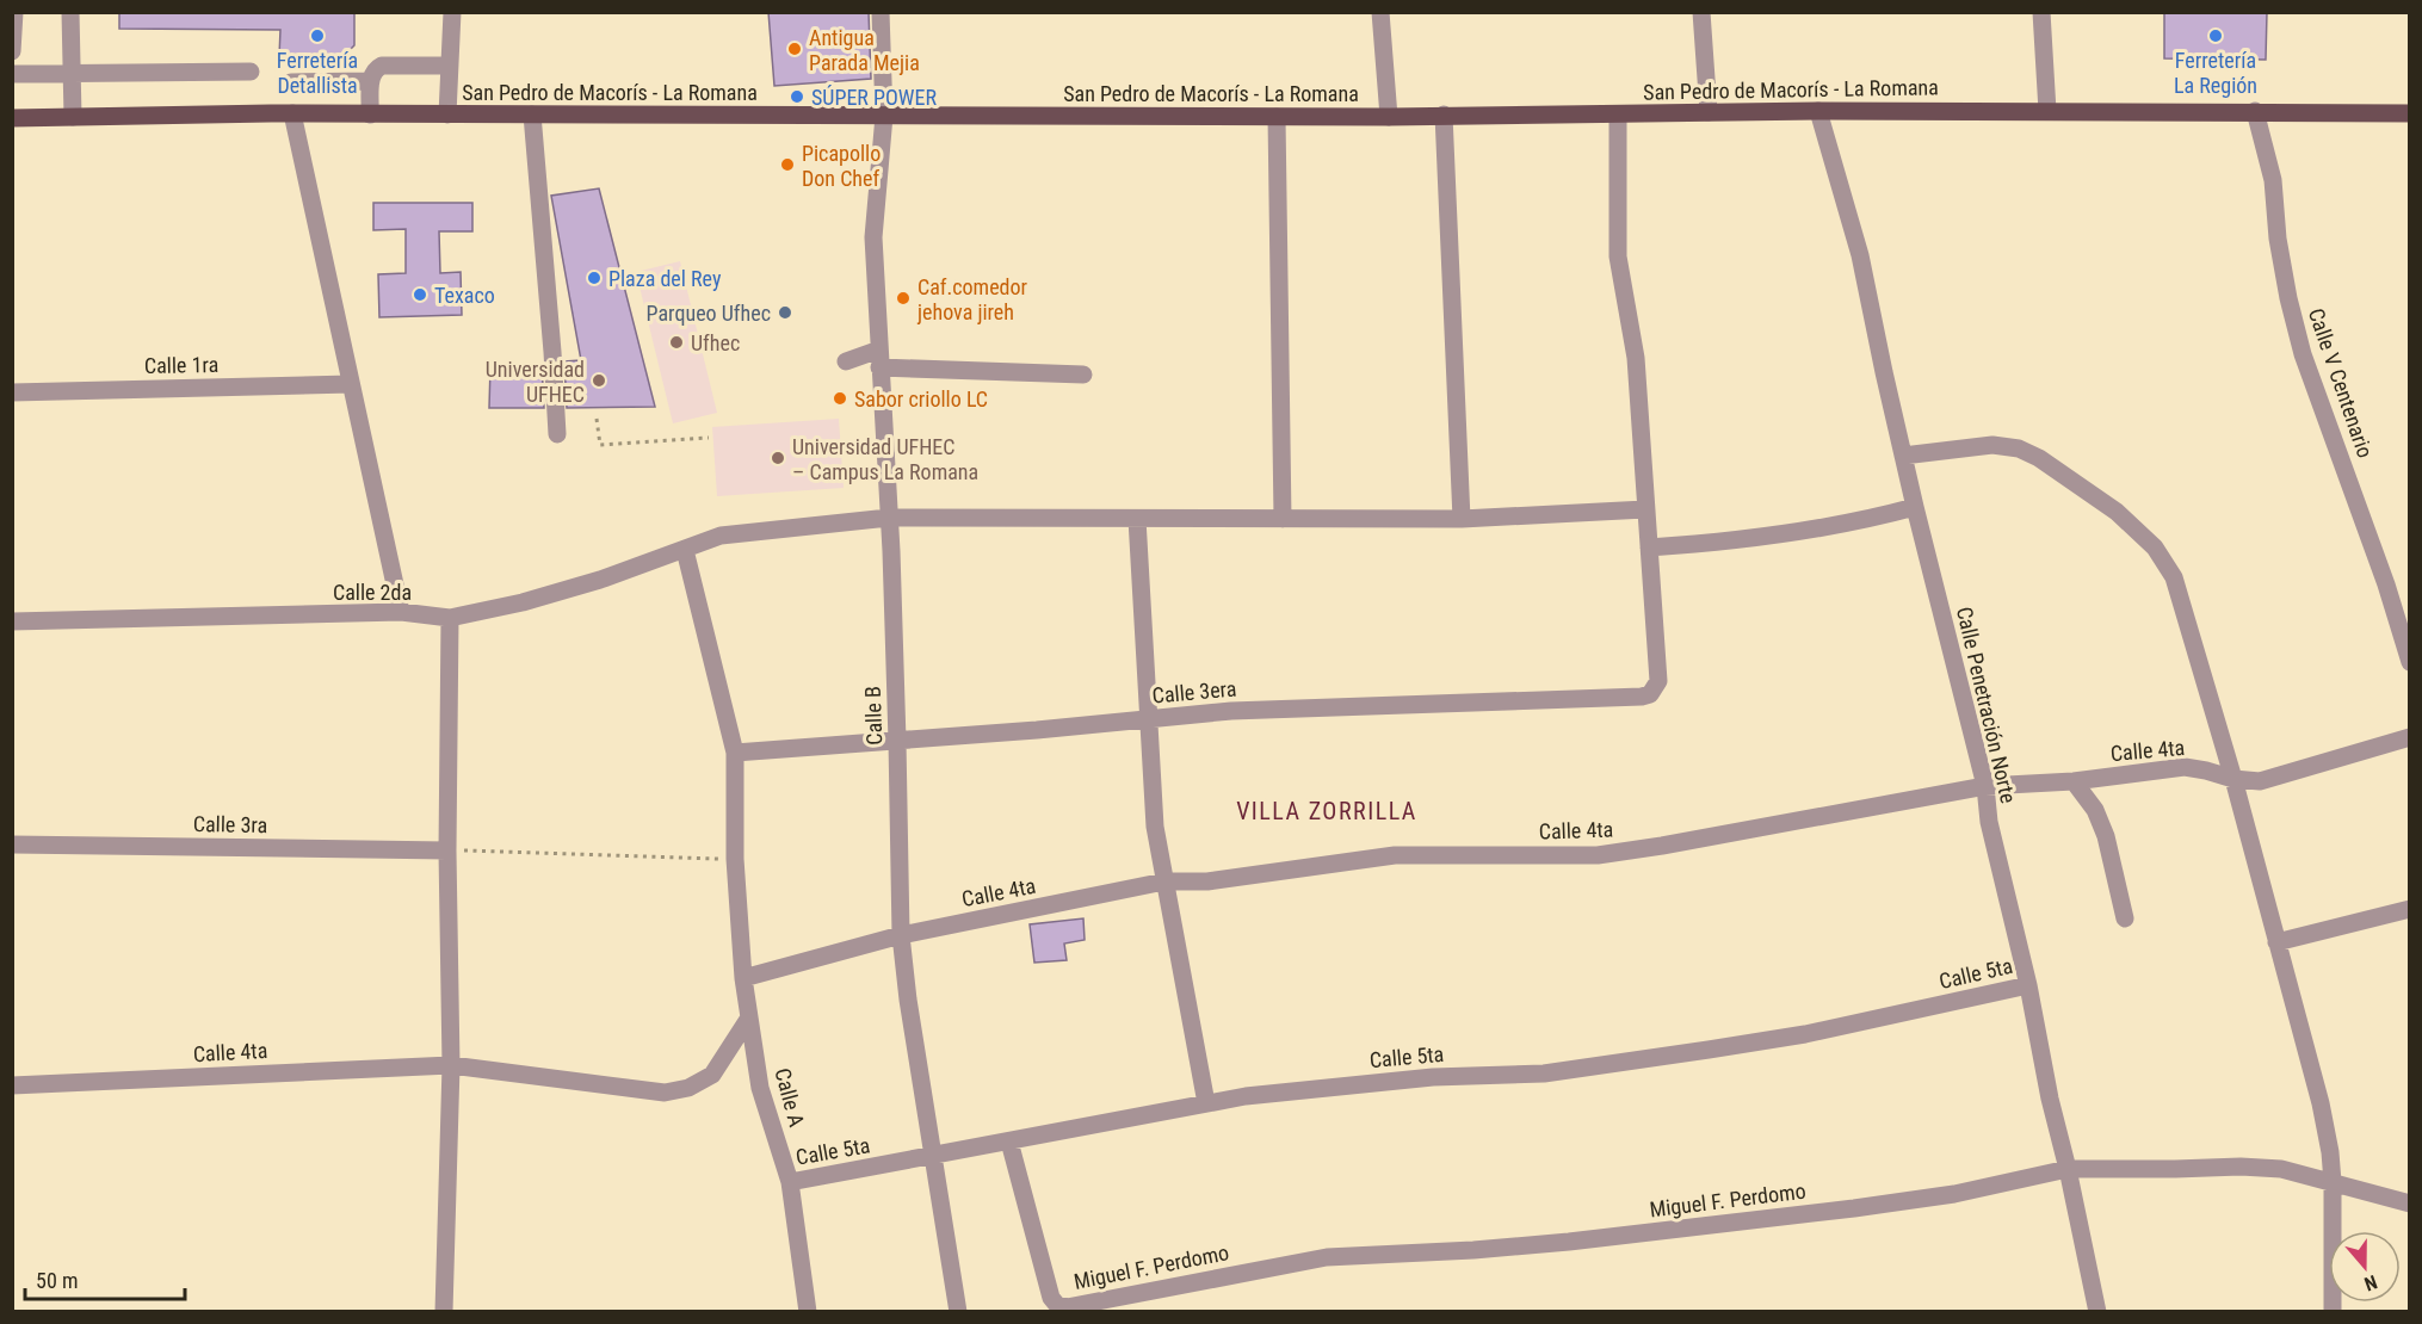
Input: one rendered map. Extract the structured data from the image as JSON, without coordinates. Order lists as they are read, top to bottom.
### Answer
{
  "streets": {
    "main road": ["San Pedro de Macorís - La Romana"],
    "street": [
      "Calle 1ra",
      "Calle V Centenario",
      "Calle 2da",
      "Calle 3era",
      "Calle Penetración Norte",
      "Calle B",
      "Calle 4ta",
      "Calle 3ra",
      "Calle 5ta",
      "Calle A",
      "Miguel F. Perdomo"
    ]
  },
  "crossings": [
    ["San Pedro de Macorís - La Romana", "Calle V Centenario"],
    ["San Pedro de Macorís - La Romana", "Calle Penetración Norte"],
    ["San Pedro de Macorís - La Romana", "Calle B"],
    ["Calle 2da", "Calle B"],
    ["Calle 2da", "Calle A"],
    ["Calle 3era", "Calle B"],
    ["Calle 3era", "Calle A"],
    ["Calle Penetración Norte", "Calle 4ta"],
    ["Calle Penetración Norte", "Calle 5ta"],
    ["Calle Penetración Norte", "Miguel F. Perdomo"],
    ["Calle B", "Calle 4ta"],
    ["Calle B", "Calle 5ta"],
    ["Calle 4ta", "Calle A"],
    ["Calle 5ta", "Calle A"],
    ["Calle 5ta", "Miguel F. Perdomo"]
  ],
  "districts": ["VILLA ZORRILLA"],
  "places": [
    "Ferretería Detallista",
    "Ferretería La Región",
    "Antigua Parada Mejia",
    "SÚPER POWER",
    "Picapollo Don Chef",
    "Plaza del Rey",
    "Texaco",
    "Caf.comedor jehova jireh",
    "Parqueo Ufhec",
    "Ufhec",
    "Universidad UFHEC",
    "Sabor criollo LC",
    "Universidad UFHEC – Campus La Romana"
  ],
  "scale_bar": "50 m",
  "north": "bottom"
}
